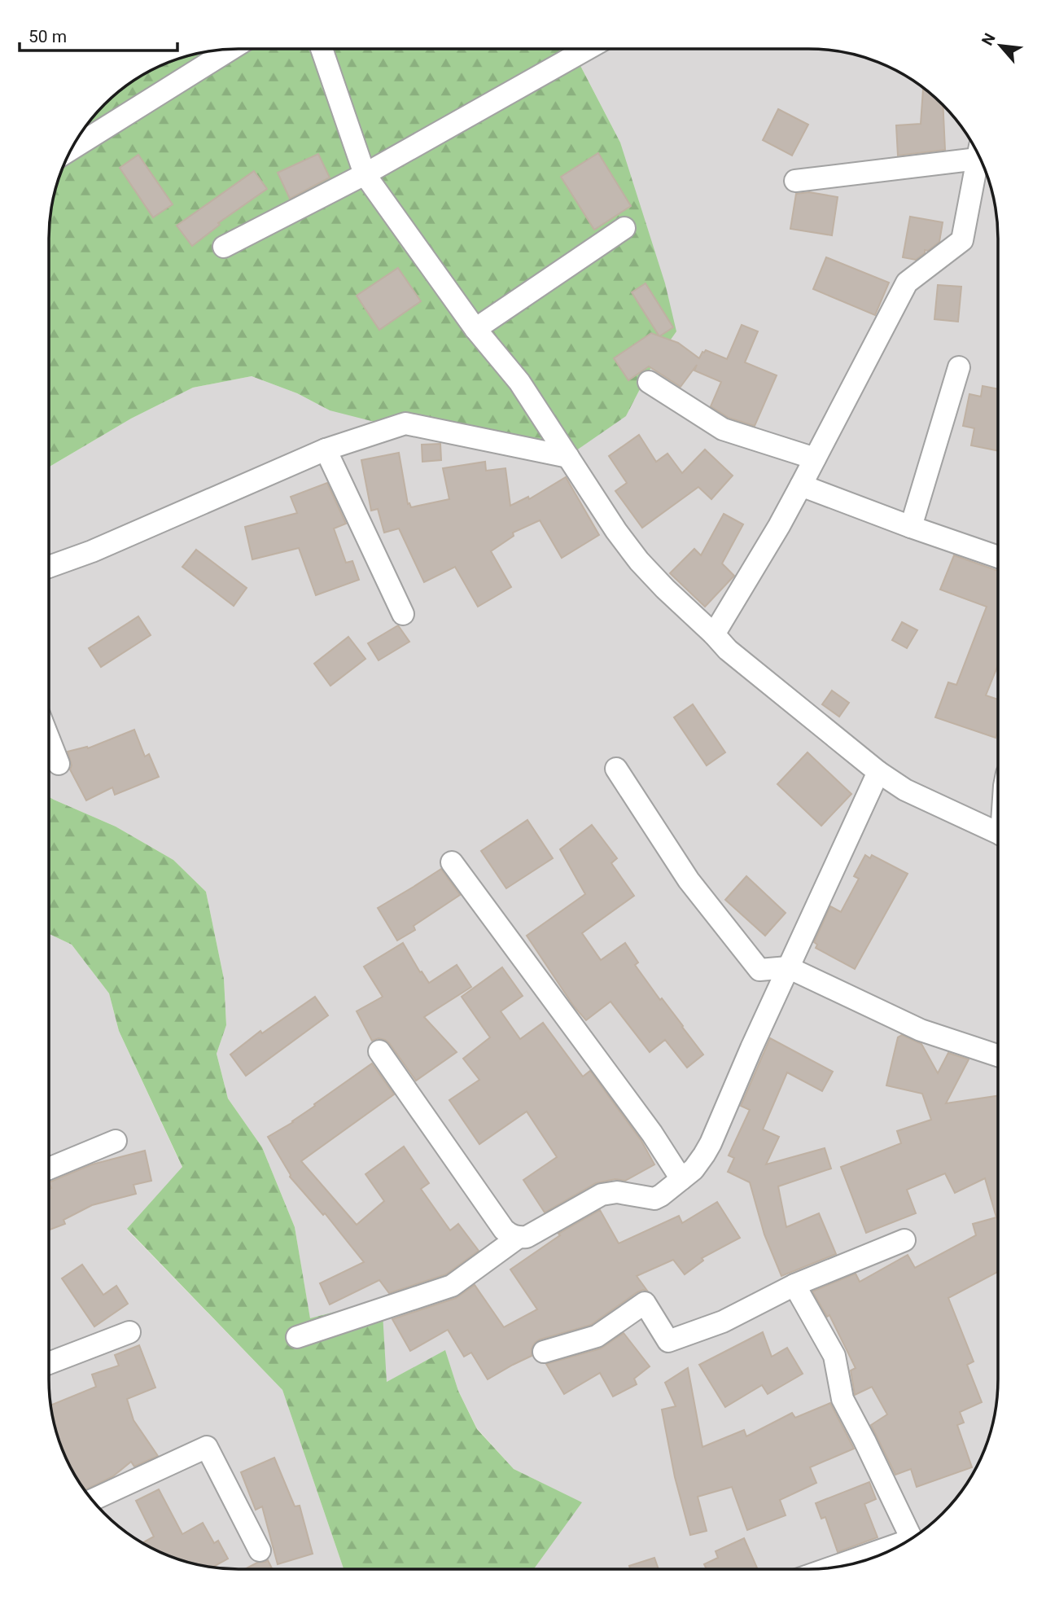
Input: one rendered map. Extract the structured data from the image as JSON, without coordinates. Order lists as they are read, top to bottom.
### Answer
{
  "scale_bar": "50 m",
  "north": "top left"
}
